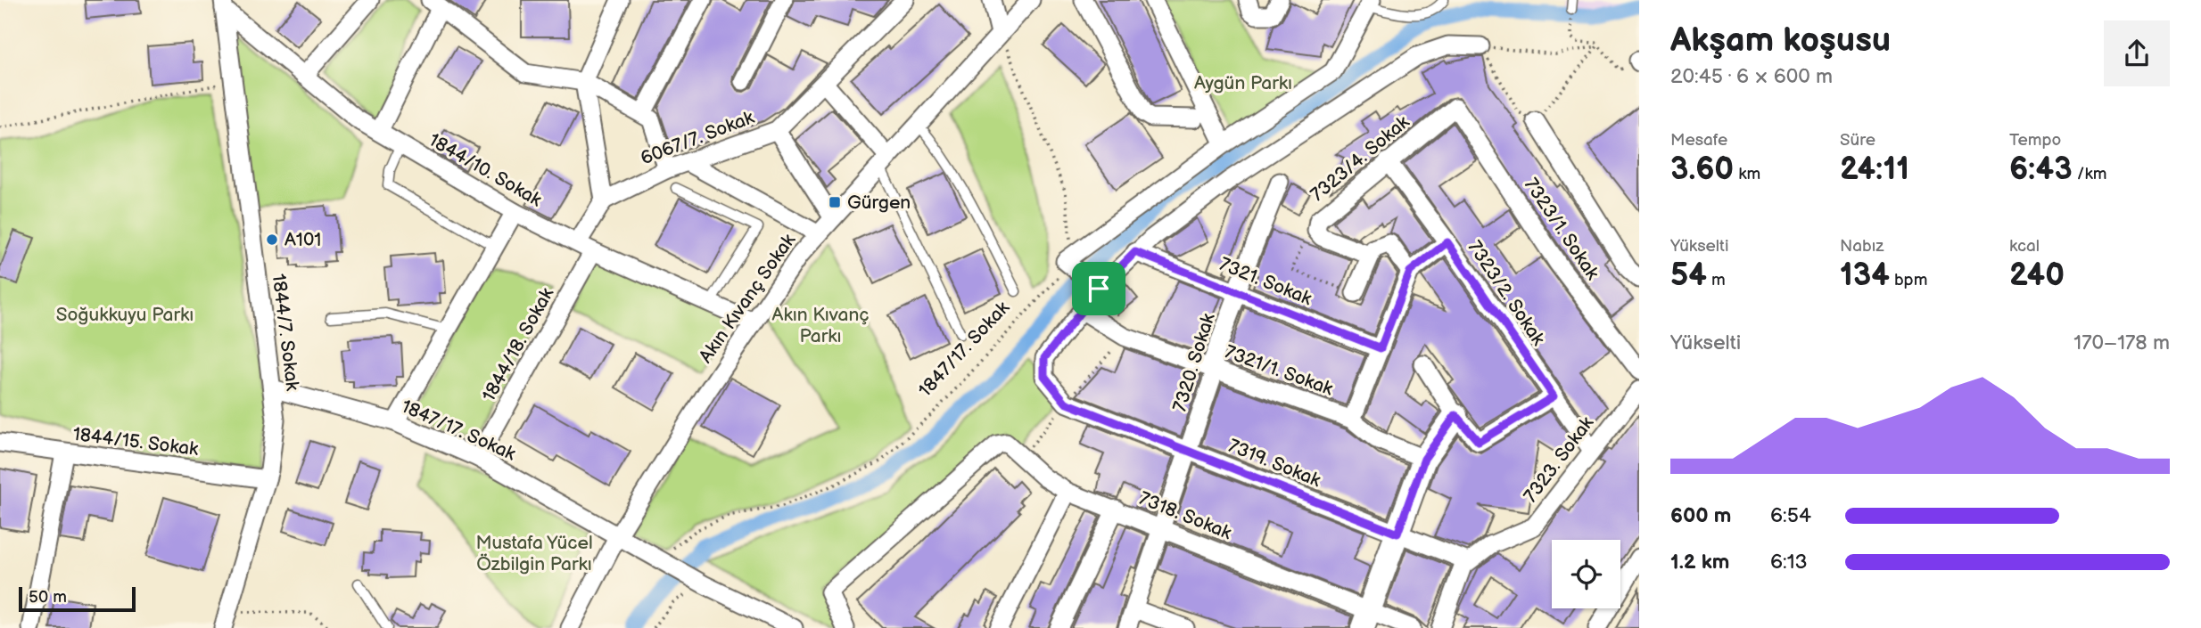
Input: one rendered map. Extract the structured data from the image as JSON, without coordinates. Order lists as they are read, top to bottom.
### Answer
{
  "streets": {
    "street": [
      "6067/7. Sokak",
      "7323/4. Sokak",
      "1844/10. Sokak",
      "7323/1. Sokak",
      "7321. Sokak",
      "7323/2. Sokak",
      "Akın Kıvanç Sokak",
      "1844/7. Sokak",
      "1844/18. Sokak",
      "1847/17. Sokak",
      "7320. Sokak",
      "7321/1. Sokak",
      "1844/15. Sokak",
      "7323. Sokak",
      "7319. Sokak",
      "7318. Sokak"
    ]
  },
  "crossings": [
    ["6067/7. Sokak", "1844/18. Sokak"],
    ["7323/4. Sokak", "7323/1. Sokak"],
    ["7323/4. Sokak", "7323/2. Sokak"],
    ["1844/10. Sokak", "Akın Kıvanç Sokak"],
    ["1844/10. Sokak", "1844/7. Sokak"],
    ["1844/10. Sokak", "1844/18. Sokak"],
    ["7321. Sokak", "7320. Sokak"],
    ["7323/2. Sokak", "7323. Sokak"],
    ["Akın Kıvanç Sokak", "1847/17. Sokak"],
    ["1844/7. Sokak", "1847/17. Sokak"],
    ["1844/7. Sokak", "1844/15. Sokak"],
    ["1844/18. Sokak", "1847/17. Sokak"],
    ["7320. Sokak", "7321/1. Sokak"],
    ["7320. Sokak", "7319. Sokak"],
    ["7320. Sokak", "7318. Sokak"],
    ["7321/1. Sokak", "7319. Sokak"],
    ["7323. Sokak", "7319. Sokak"]
  ],
  "parks": [
    "Aygün Parkı",
    "Soğukkuyu Parkı",
    "Akın Kıvanç Parkı",
    "Mustafa Yücel Özbilgin Parkı"
  ],
  "places": {
    "transit": ["Gürgen"],
    "other": ["A101"]
  },
  "scale_bar": "50 m",
  "page": {
    "heading": ["Akşam koşusu", "20:45 · 6 × 600 m"],
    "stats": [
      ["Mesafe", "3.60 km"],
      ["Süre", "24:11"],
      ["Tempo", "6:43 /km"],
      ["Yükselti", "54 m"],
      ["Nabız", "134 bpm"],
      ["kcal", "240"]
    ],
    "chart": ["Yükselti", "170–178 m"],
    "list": [
      {
        "name": "600 m",
        "note": "6:54"
      },
      {
        "name": "1.2 km",
        "note": "6:13"
      }
    ],
    "scale": "50 m"
  }
}
